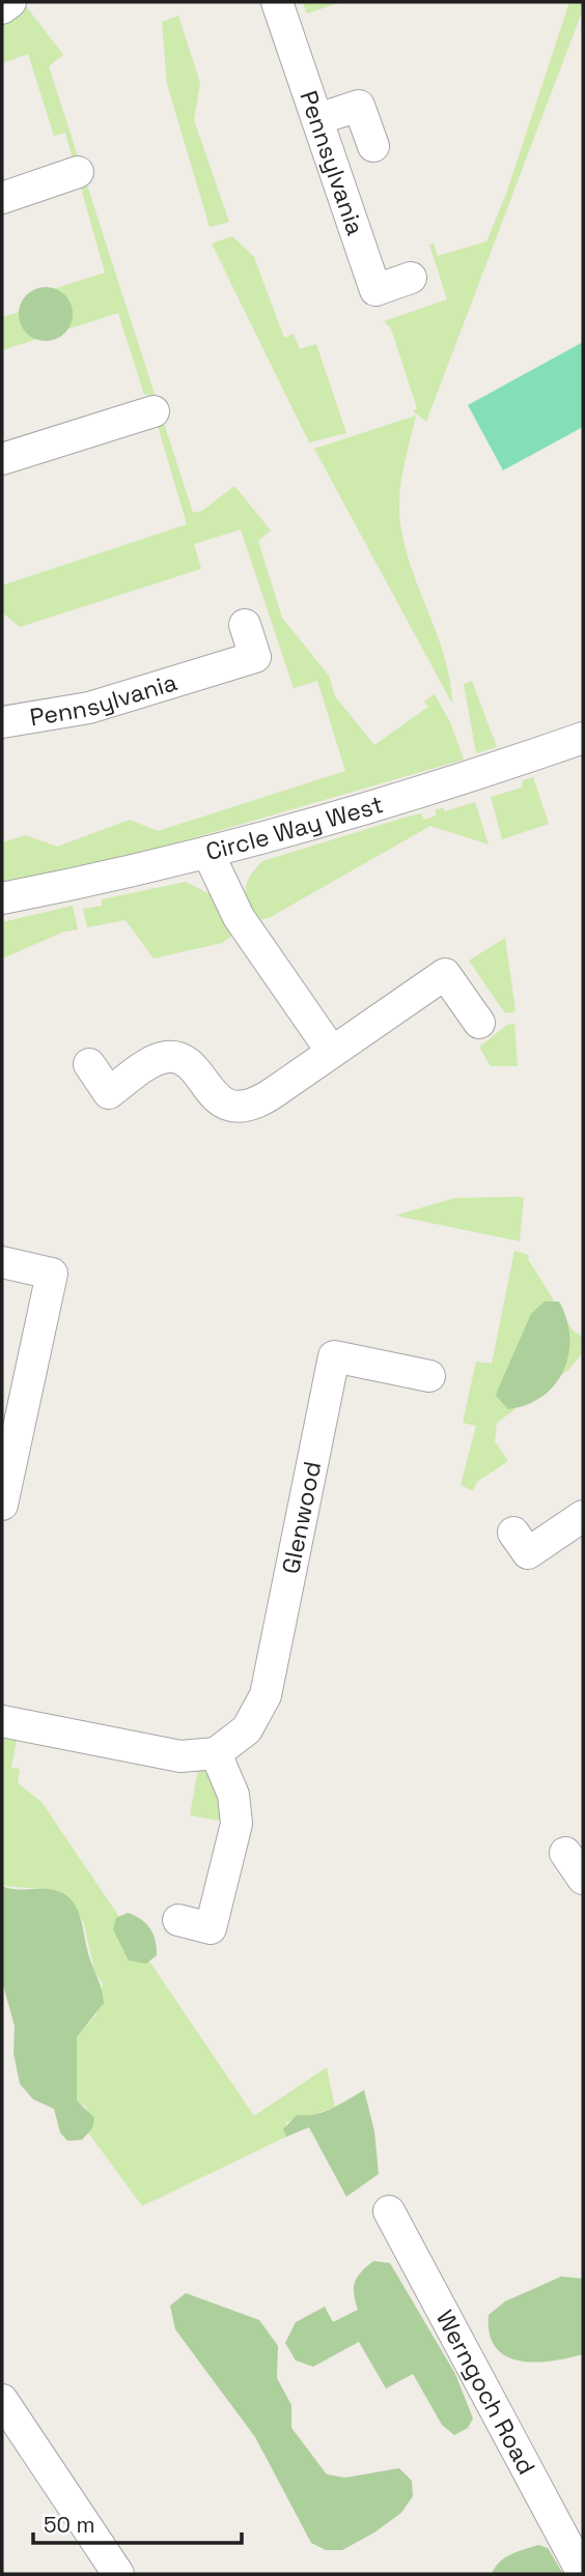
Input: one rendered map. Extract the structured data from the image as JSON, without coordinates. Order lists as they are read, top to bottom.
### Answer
{
  "streets": {
    "street": [
      "Pennsylvania",
      "Circle Way West",
      "Glenwood",
      "Werngoch Road"
    ]
  },
  "scale_bar": "50 m"
}
